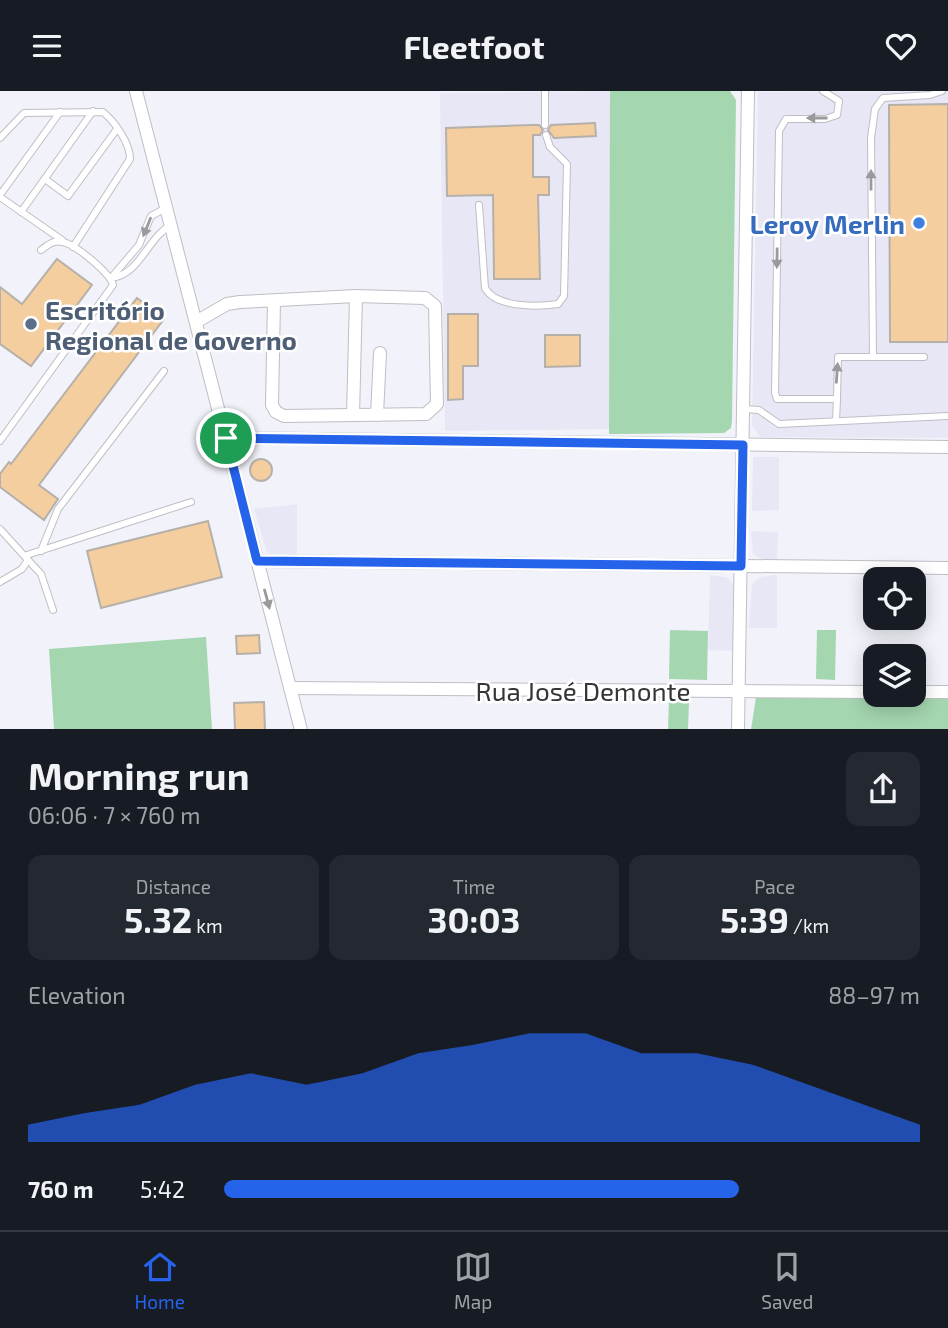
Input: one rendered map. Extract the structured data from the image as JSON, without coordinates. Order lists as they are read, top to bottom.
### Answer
{
  "streets": {
    "street": ["Rua José Demonte"]
  },
  "places": ["Leroy Merlin", "Escritório Regional de Governo"],
  "page": {
    "header": "Fleetfoot",
    "heading": ["Morning run", "06:06 · 7 × 760 m"],
    "stats": [
      ["Distance", "5.32 km"],
      ["Time", "30:03"],
      ["Pace", "5:39 /km"]
    ],
    "chart": ["Elevation", "88–97 m"],
    "list": [
      {
        "name": "760 m",
        "note": "5:42"
      }
    ],
    "tabs": ["Home", "Map", "Saved"]
  }
}
